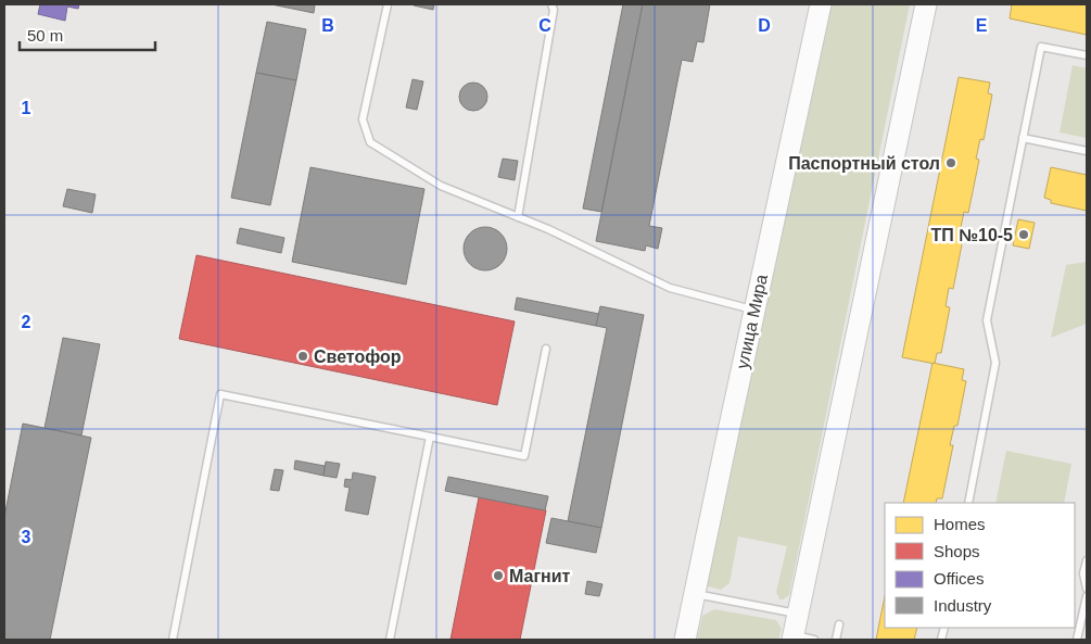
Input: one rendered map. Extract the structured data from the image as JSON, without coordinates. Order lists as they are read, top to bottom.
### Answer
{
  "streets": {
    "main road": ["улица Мира"]
  },
  "places": [
    "Паспортный стол",
    "ТП №10-5",
    "Светофор",
    "Магнит"
  ],
  "legend": [
    "Homes",
    "Shops",
    "Offices",
    "Industry"
  ],
  "scale_bar": "50 m",
  "grid": {
    "columns": [
      "B",
      "C",
      "D",
      "E"
    ],
    "rows": ["1", "2", "3"]
  }
}
